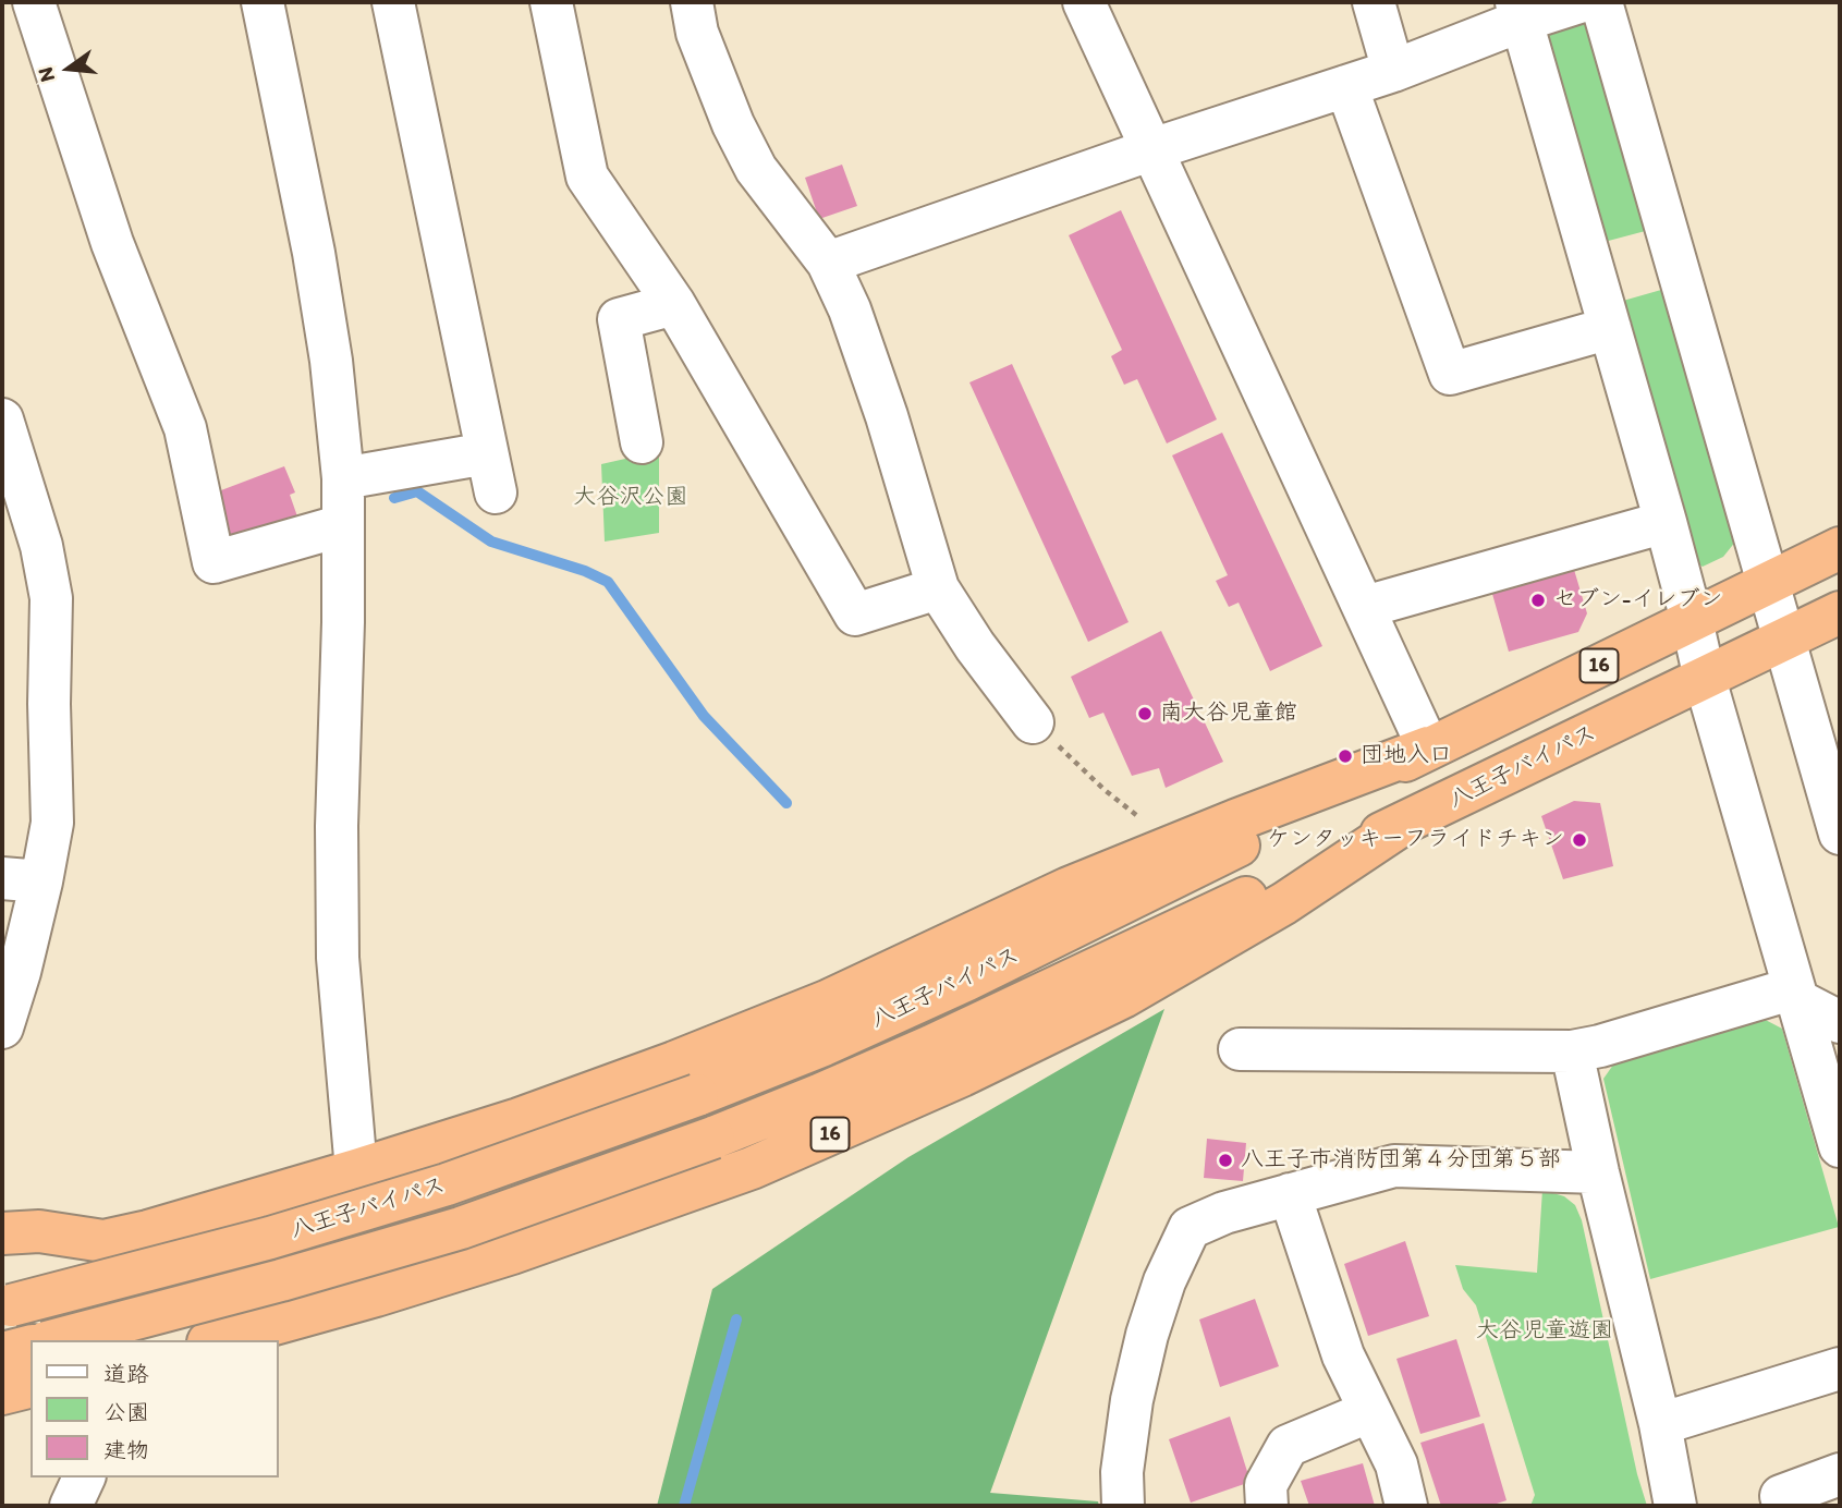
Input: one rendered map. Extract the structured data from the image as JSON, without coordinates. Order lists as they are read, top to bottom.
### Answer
{
  "streets": {
    "highway": ["16", "八王子バイパス"]
  },
  "crossings": [
    ["16", "八王子バイパス"]
  ],
  "parks": ["大谷沢公園", "大谷児童遊園"],
  "places": [
    "セブン-イレブン",
    "南大谷児童館",
    "団地入口",
    "ケンタッキーフライドチキン",
    "八王子市消防団第４分団第５部"
  ],
  "legend": ["道路", "公園", "建物"],
  "north": "left"
}
